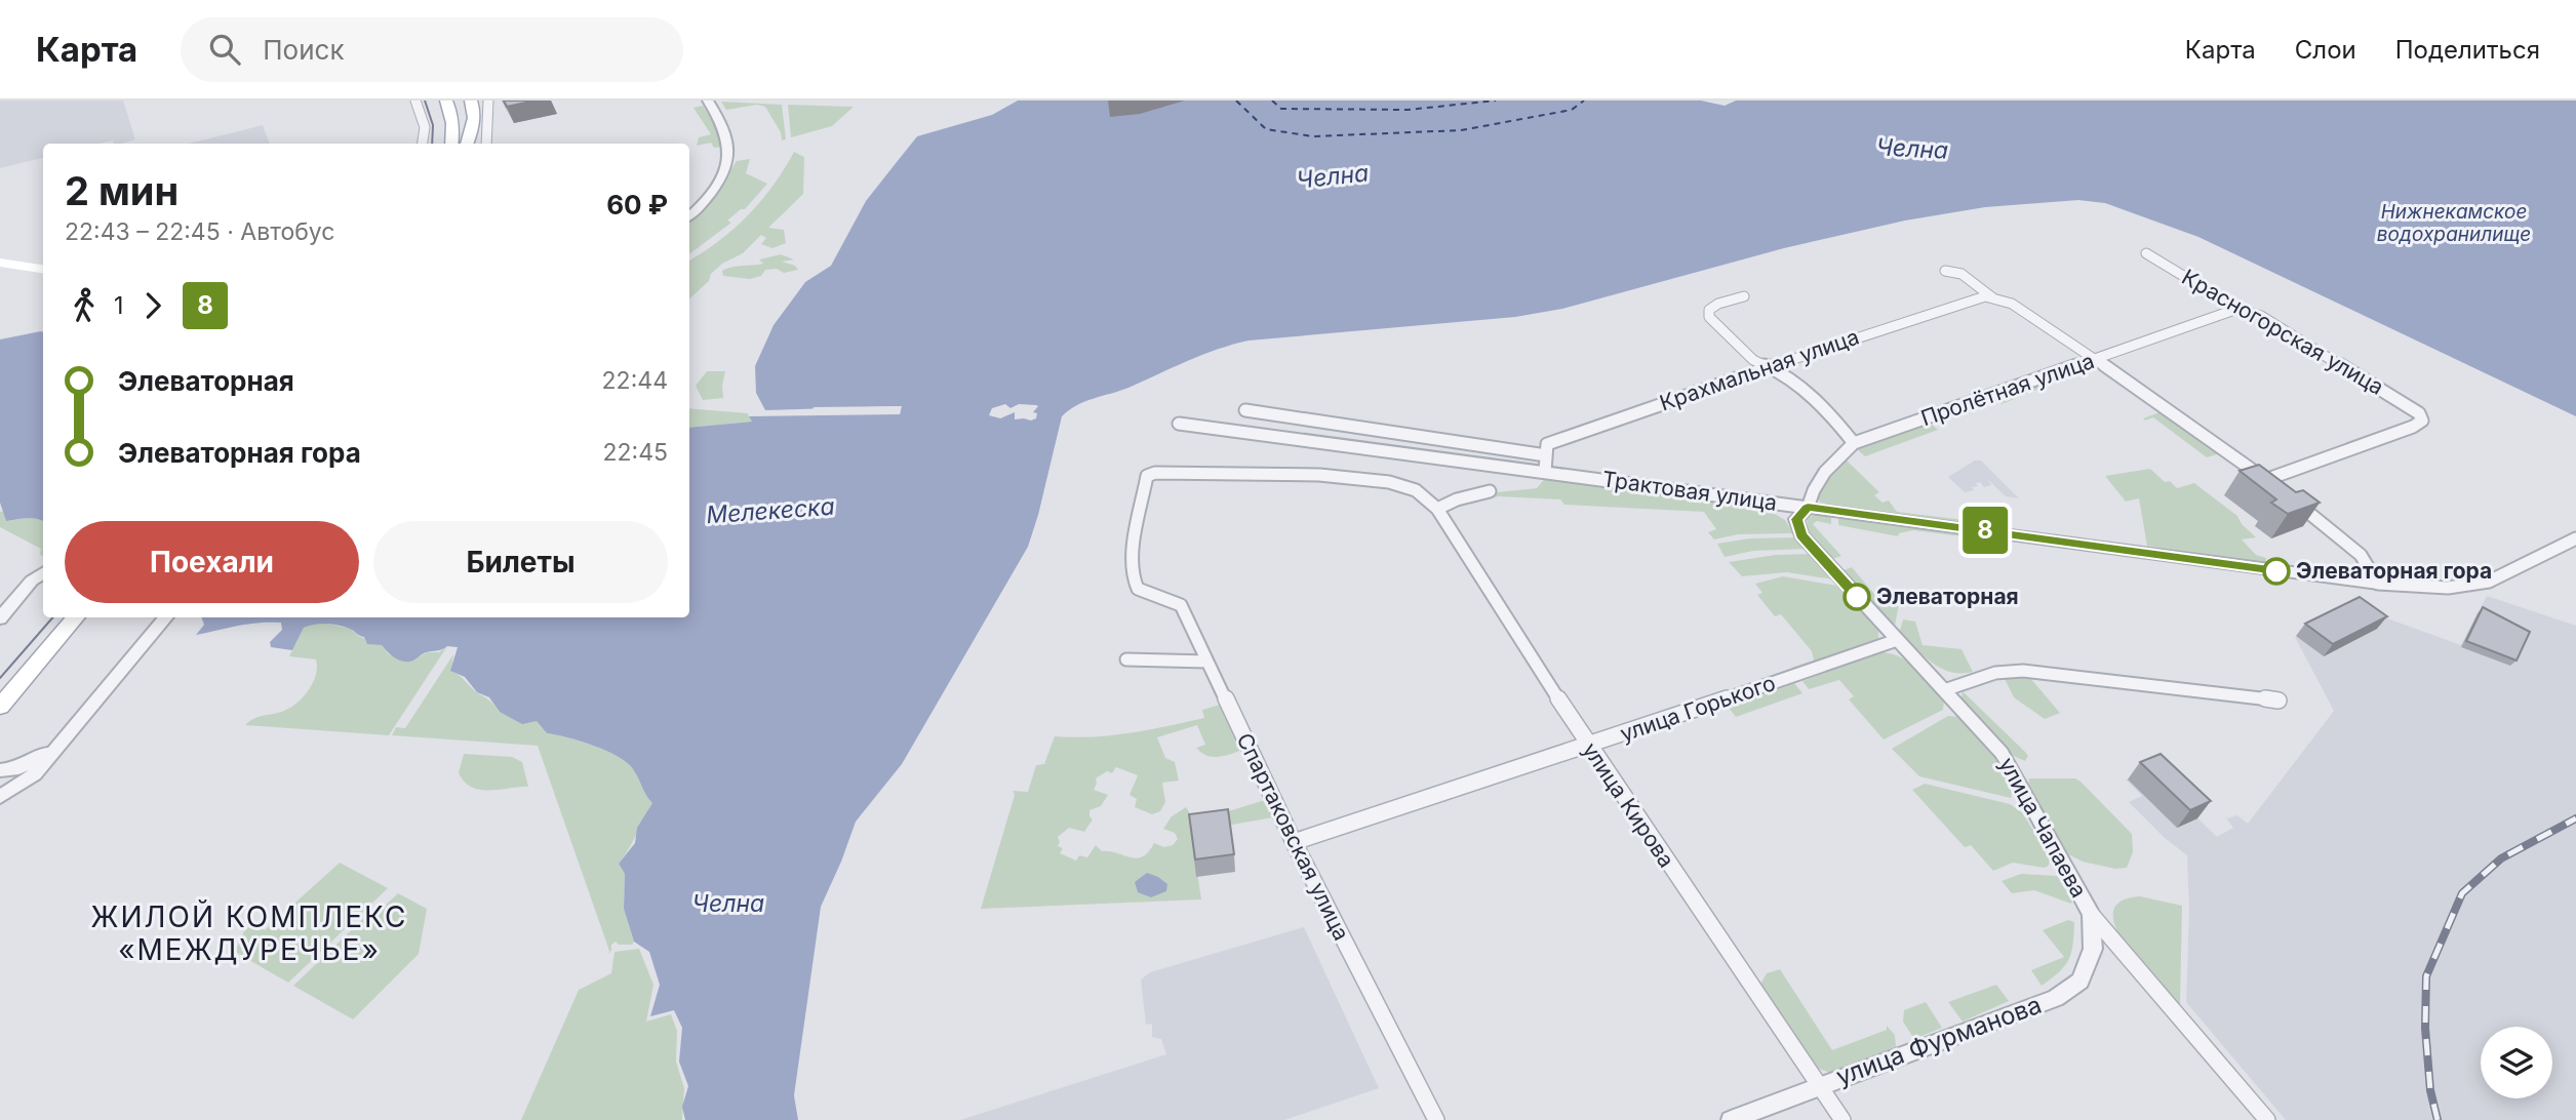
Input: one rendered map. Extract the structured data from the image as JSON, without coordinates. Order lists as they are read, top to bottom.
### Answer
{
  "streets": {
    "street": [
      "Красногорская улица",
      "Крахмальная улица",
      "Пролётная улица",
      "Трактовая улица",
      "улица Горького",
      "улица Кирова",
      "улица Чапаева",
      "Спартаковская улица",
      "улица Фурманова"
    ]
  },
  "crossings": [
    ["Красногорская улица", "Пролётная улица"],
    ["Пролётная улица", "Трактовая улица"],
    ["Пролётная улица", "улица Чапаева"],
    ["Трактовая улица", "улица Чапаева"],
    ["улица Горького", "улица Кирова"],
    ["улица Горького", "улица Чапаева"],
    ["улица Горького", "Спартаковская улица"],
    ["улица Кирова", "Спартаковская улица"],
    ["улица Кирова", "улица Фурманова"],
    ["улица Чапаева", "улица Фурманова"]
  ],
  "districts": ["ЖИЛОЙ КОМПЛЕКС «МЕЖДУРЕЧЬЕ»"],
  "water": ["Челна", "Нижнекамское водохранилище", "Мелекеска"],
  "places": ["Элеваторная гора", "Элеваторная"],
  "lines": ["bus line 8"],
  "page": {
    "header": "Карта",
    "search": "Поиск",
    "nav": ["Карта", "Слои", "Поделиться"],
    "on_map": "8",
    "heading": ["2 мин", "22:43 – 22:45 · Автобус", "60 ₽"],
    "legs": ["1", "8"],
    "list": [
      {
        "name": "Элеваторная",
        "value": "22:44"
      },
      {
        "name": "Элеваторная гора",
        "value": "22:45"
      }
    ],
    "buttons": ["Поехали", "Билеты"]
  }
}
